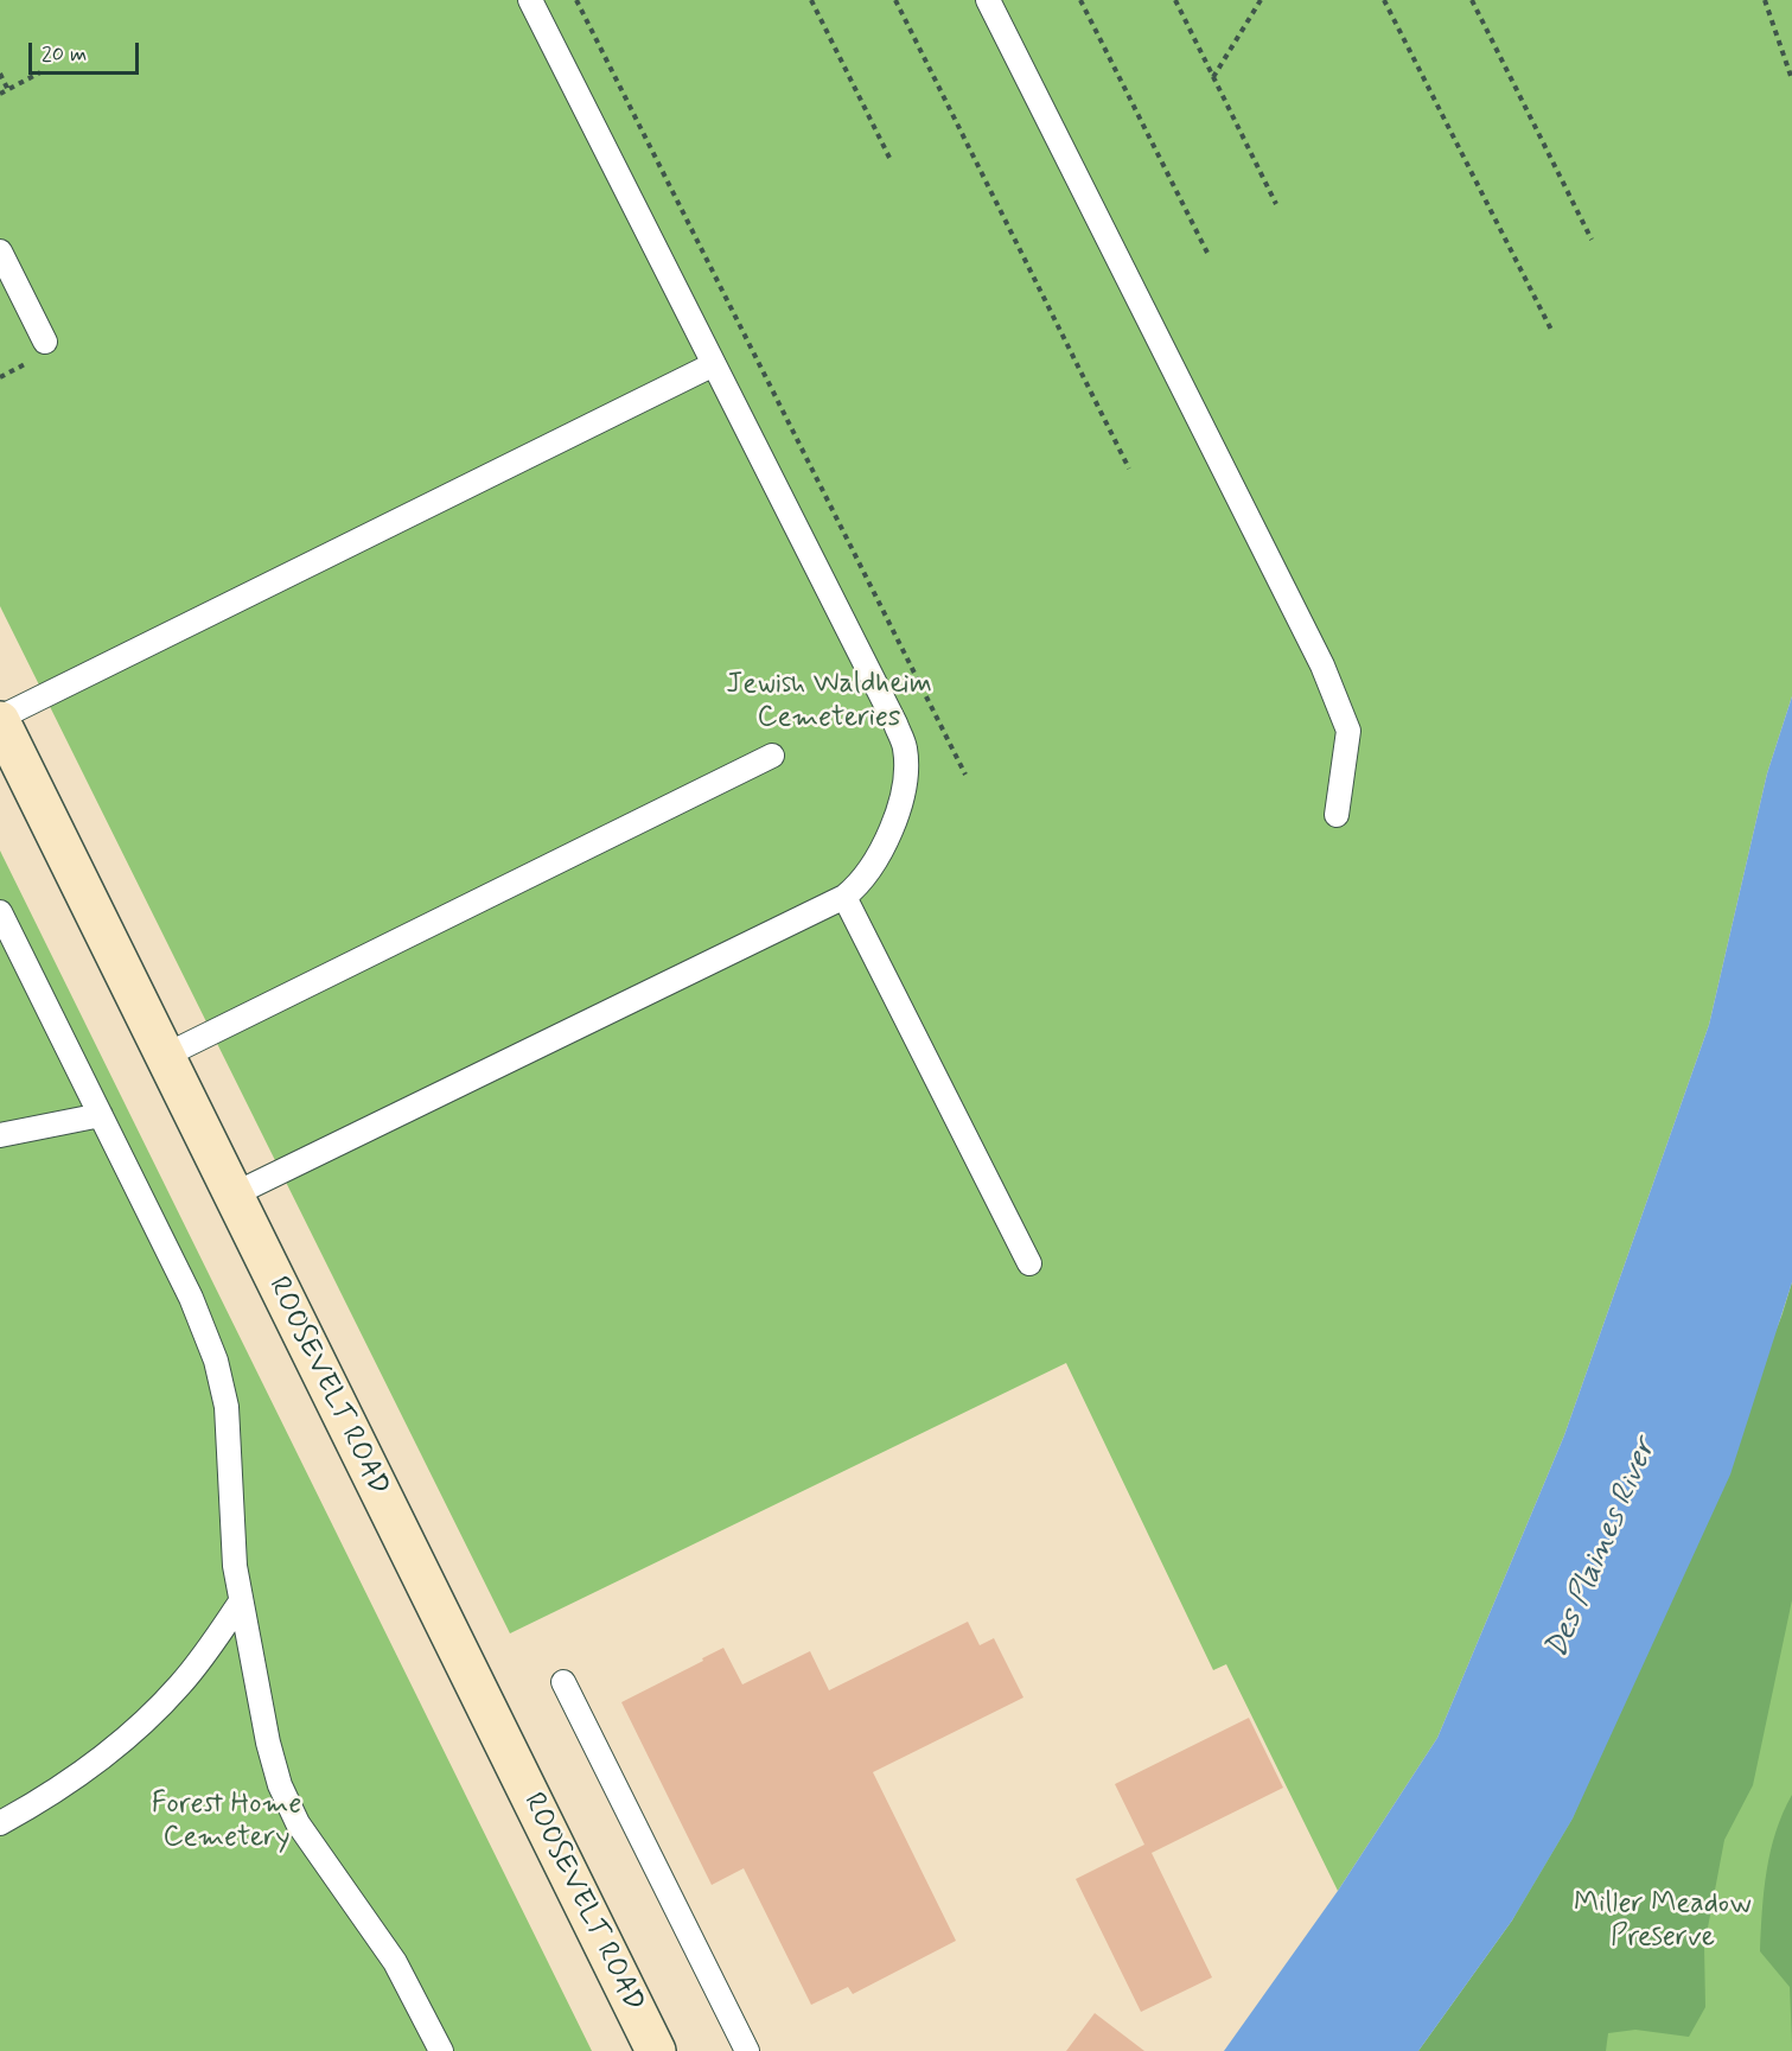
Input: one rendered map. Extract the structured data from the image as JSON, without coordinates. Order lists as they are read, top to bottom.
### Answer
{
  "streets": {
    "main road": ["ROOSEVELT ROAD"]
  },
  "water": ["Des Plaines River"],
  "parks": ["Jewish Waldheim Cemeteries", "Forest Home Cemetery", "Miller Meadow Preserve"],
  "scale_bar": "20 m"
}
